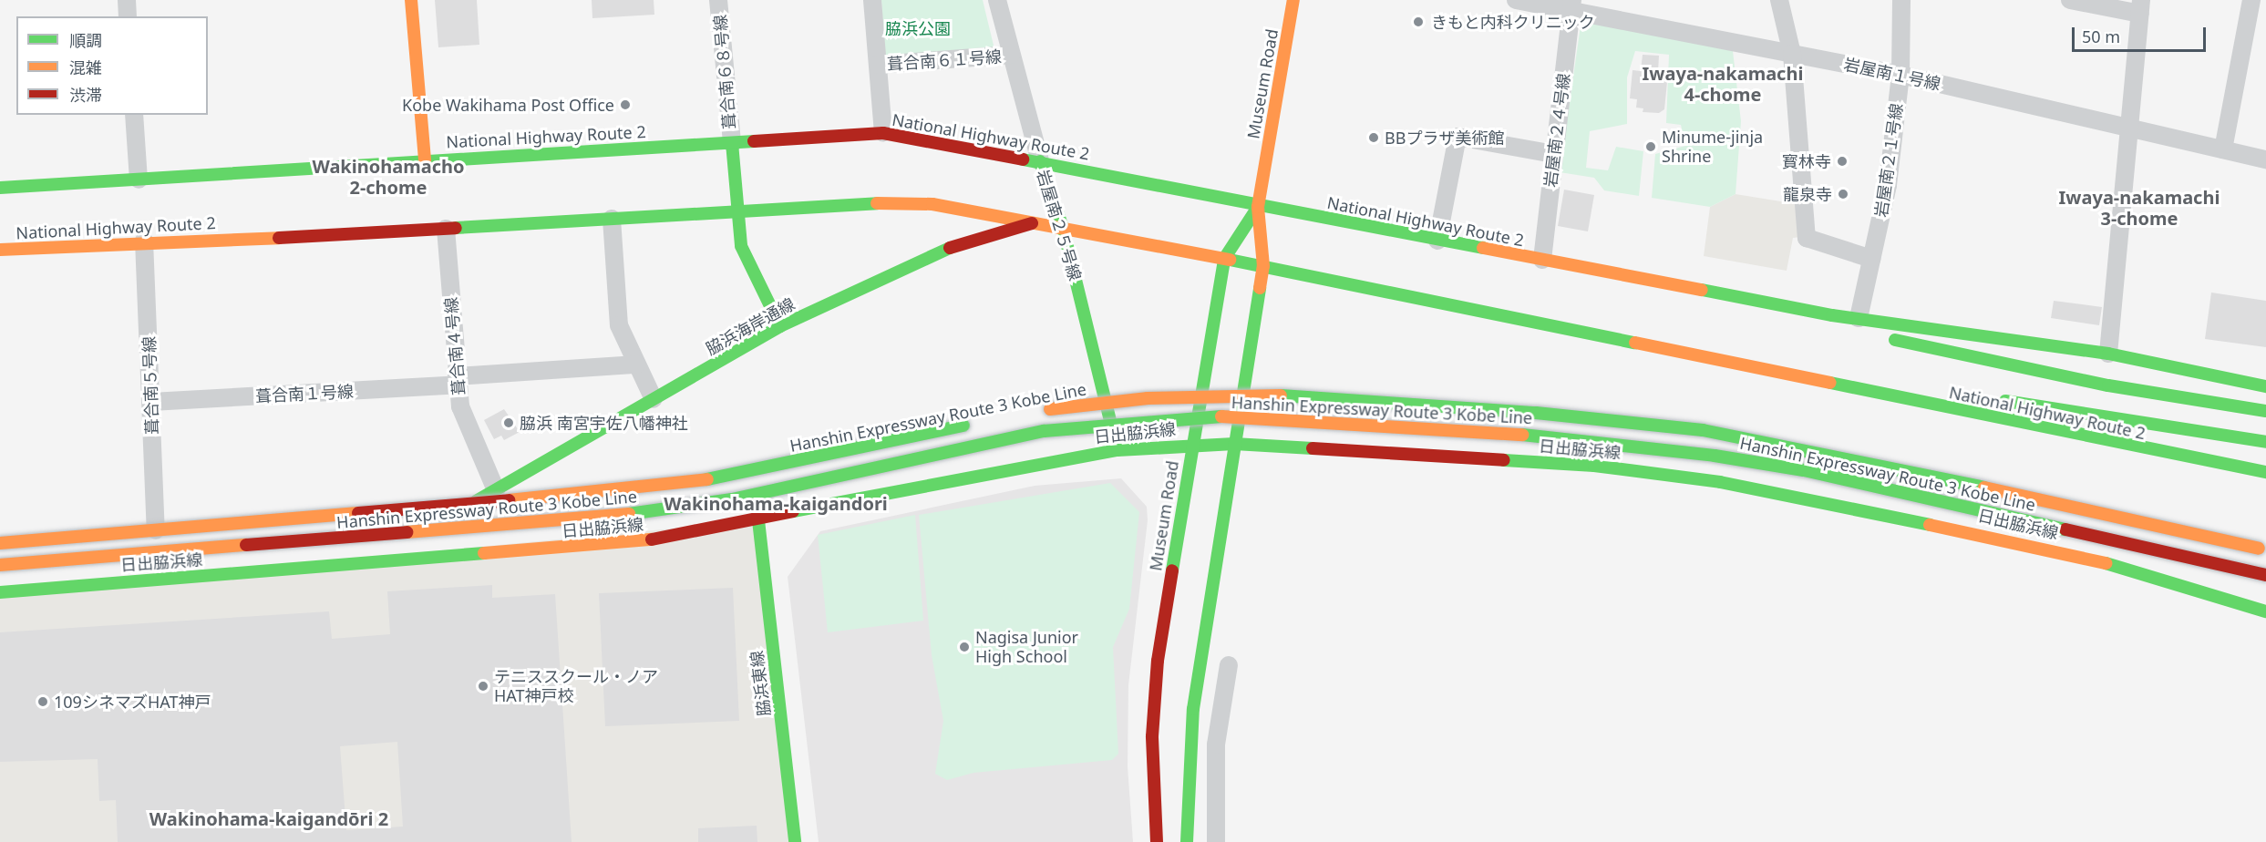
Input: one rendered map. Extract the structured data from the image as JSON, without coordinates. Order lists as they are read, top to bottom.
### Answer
{
  "streets": {
    "main road": [
      "Museum Road",
      "National Highway Route 2",
      "岩屋南２５号線",
      "脇浜海岸通線",
      "Hanshin Expressway Route 3 Kobe Line",
      "日出脇浜線",
      "脇浜東線"
    ],
    "street": [
      "葺合南６１号線",
      "葺合南６８号線",
      "岩屋南１号線",
      "岩屋南２４号線",
      "岩屋南２１号線",
      "葺合南４号線",
      "葺合南５号線",
      "葺合南１号線"
    ]
  },
  "crossings": [
    ["葺合南６１号線", "岩屋南２５号線"],
    ["葺合南６８号線", "National Highway Route 2"],
    ["岩屋南１号線", "岩屋南２４号線"],
    ["岩屋南１号線", "岩屋南２１号線"],
    ["Museum Road", "National Highway Route 2"],
    ["Museum Road", "日出脇浜線"],
    ["岩屋南２４号線", "National Highway Route 2"],
    ["National Highway Route 2", "岩屋南２１号線"],
    ["National Highway Route 2", "岩屋南２５号線"],
    ["National Highway Route 2", "脇浜海岸通線"],
    ["National Highway Route 2", "葺合南４号線"],
    ["National Highway Route 2", "葺合南５号線"],
    ["岩屋南２５号線", "日出脇浜線"],
    ["脇浜海岸通線", "葺合南４号線"],
    ["脇浜海岸通線", "葺合南５号線"],
    ["脇浜海岸通線", "Hanshin Expressway Route 3 Kobe Line"],
    ["葺合南４号線", "葺合南１号線"],
    ["葺合南５号線", "葺合南１号線"],
    ["日出脇浜線", "脇浜東線"]
  ],
  "districts": [
    "Iwaya-nakamachi 4-chome",
    "Wakinohamacho 2-chome",
    "Iwaya-nakamachi 3-chome",
    "Wakinohama-kaigandori",
    "Wakinohama-kaigandōri 2"
  ],
  "parks": ["脇浜公園"],
  "places": [
    "きもと内科クリニック",
    "Kobe Wakihama Post Office",
    "BBプラザ美術館",
    "Minume-jinja Shrine",
    "寳林寺",
    "龍泉寺",
    "脇浜 南宮宇佐八幡神社",
    "Nagisa Junior High School",
    "テニススクール・ノア HAT神戸校",
    "109シネマズHAT神戸"
  ],
  "legend": ["順調", "混雑", "渋滞"],
  "scale_bar": "50 m"
}
